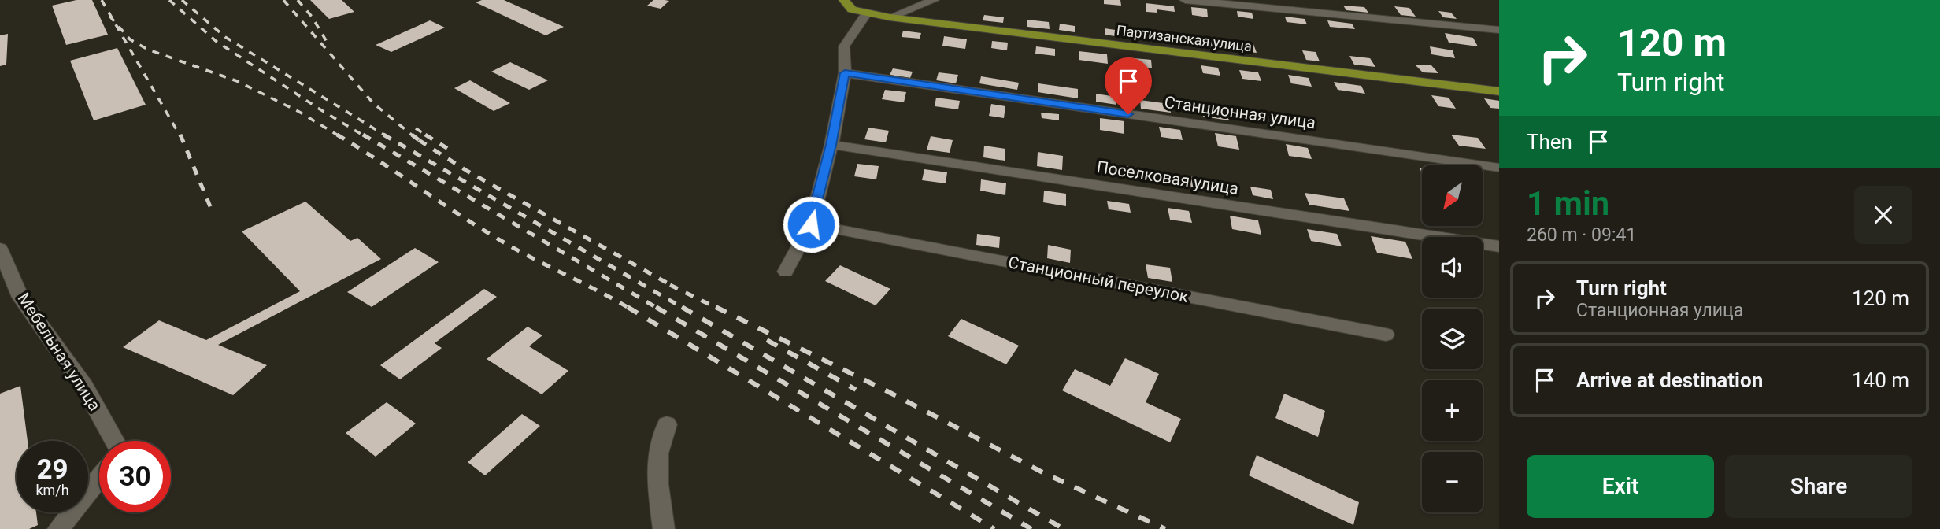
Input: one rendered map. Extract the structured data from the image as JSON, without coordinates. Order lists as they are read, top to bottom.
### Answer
{
  "streets": {
    "main road": ["Партизанская улица"],
    "street": [
      "Станционная улица",
      "Поселковая улица",
      "Станционный переулок",
      "Мебельная улица"
    ]
  },
  "north": "bottom left",
  "page": {
    "turn": ["120 m", "Turn right"],
    "then": "Then",
    "map_buttons": ["+", "−"],
    "heading": ["1 min", "260 m · 09:41"],
    "list": [
      {
        "name": "Turn right",
        "note": "Станционная улица",
        "value": "120 m"
      },
      {
        "name": "Arrive at destination",
        "value": "140 m"
      }
    ],
    "speed": "29 km/h",
    "limit": "30",
    "buttons": ["Exit", "Share"]
  }
}
